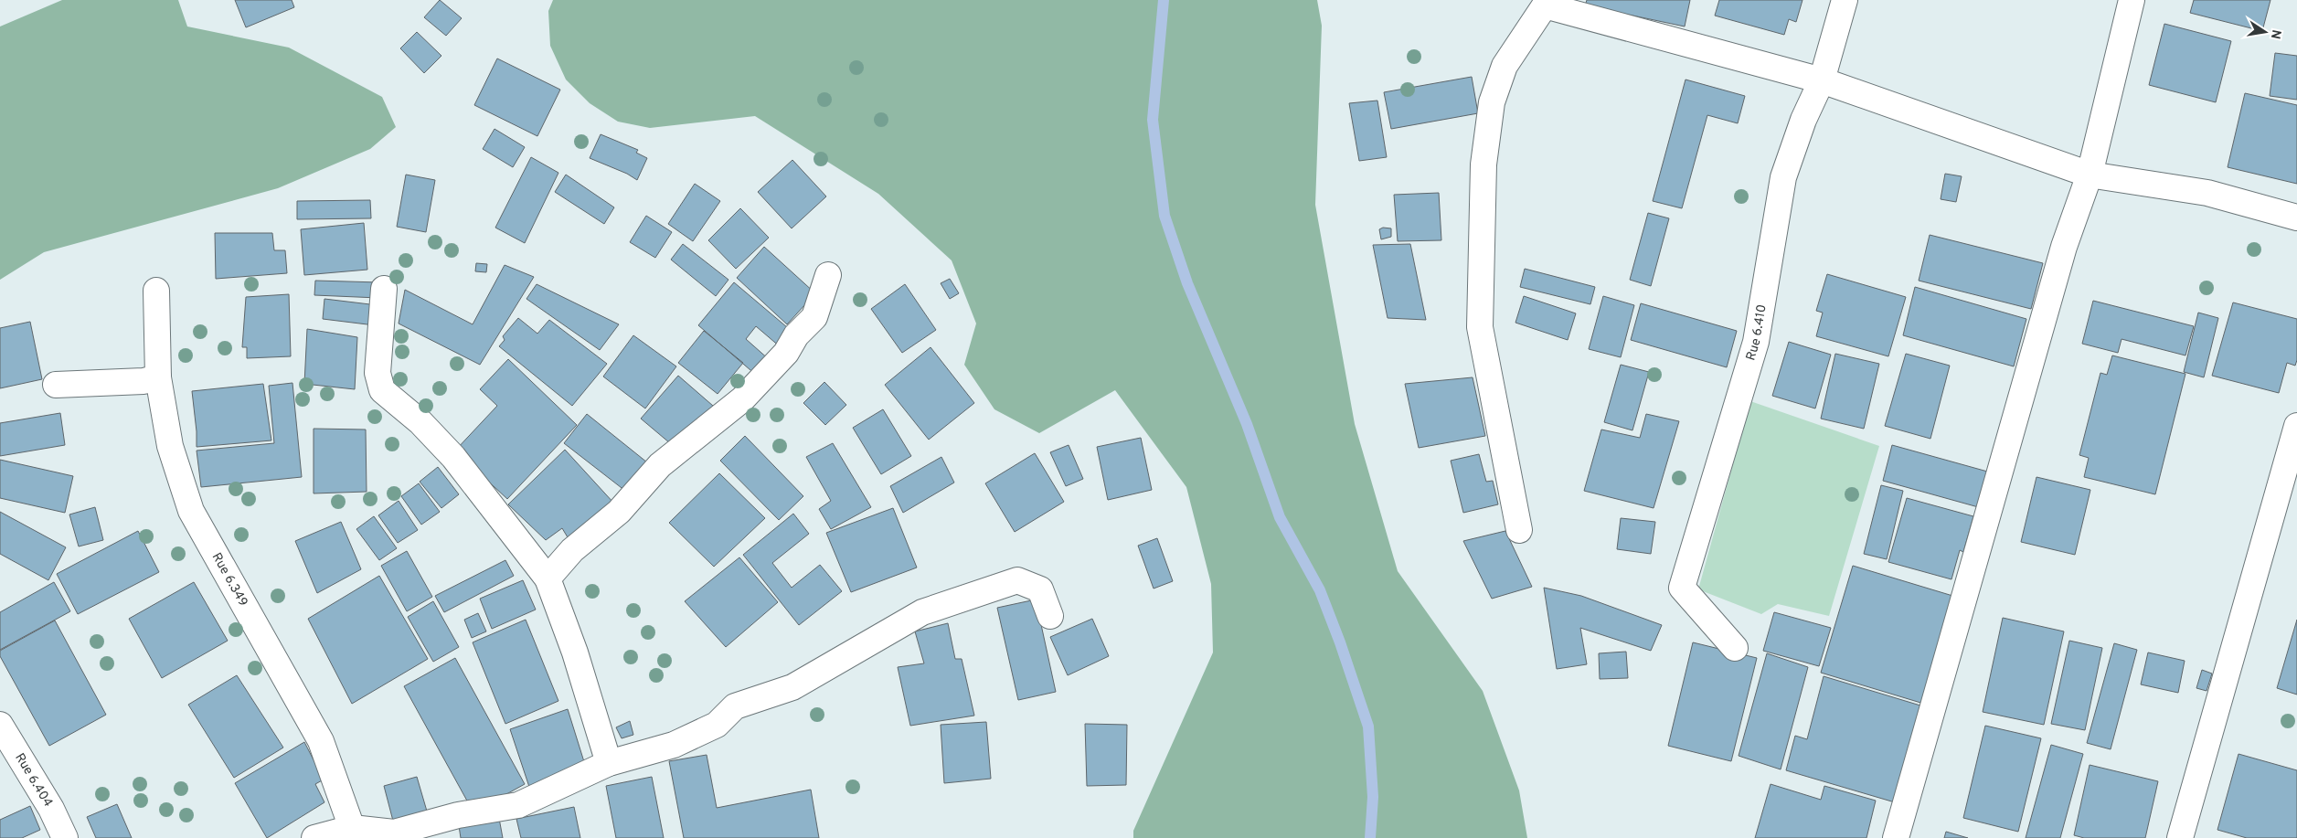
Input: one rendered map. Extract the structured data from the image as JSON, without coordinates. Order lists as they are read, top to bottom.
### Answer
{
  "streets": {
    "street": ["Rue 6.410", "Rue 6.349", "Rue 6.404"]
  },
  "north": "right"
}
